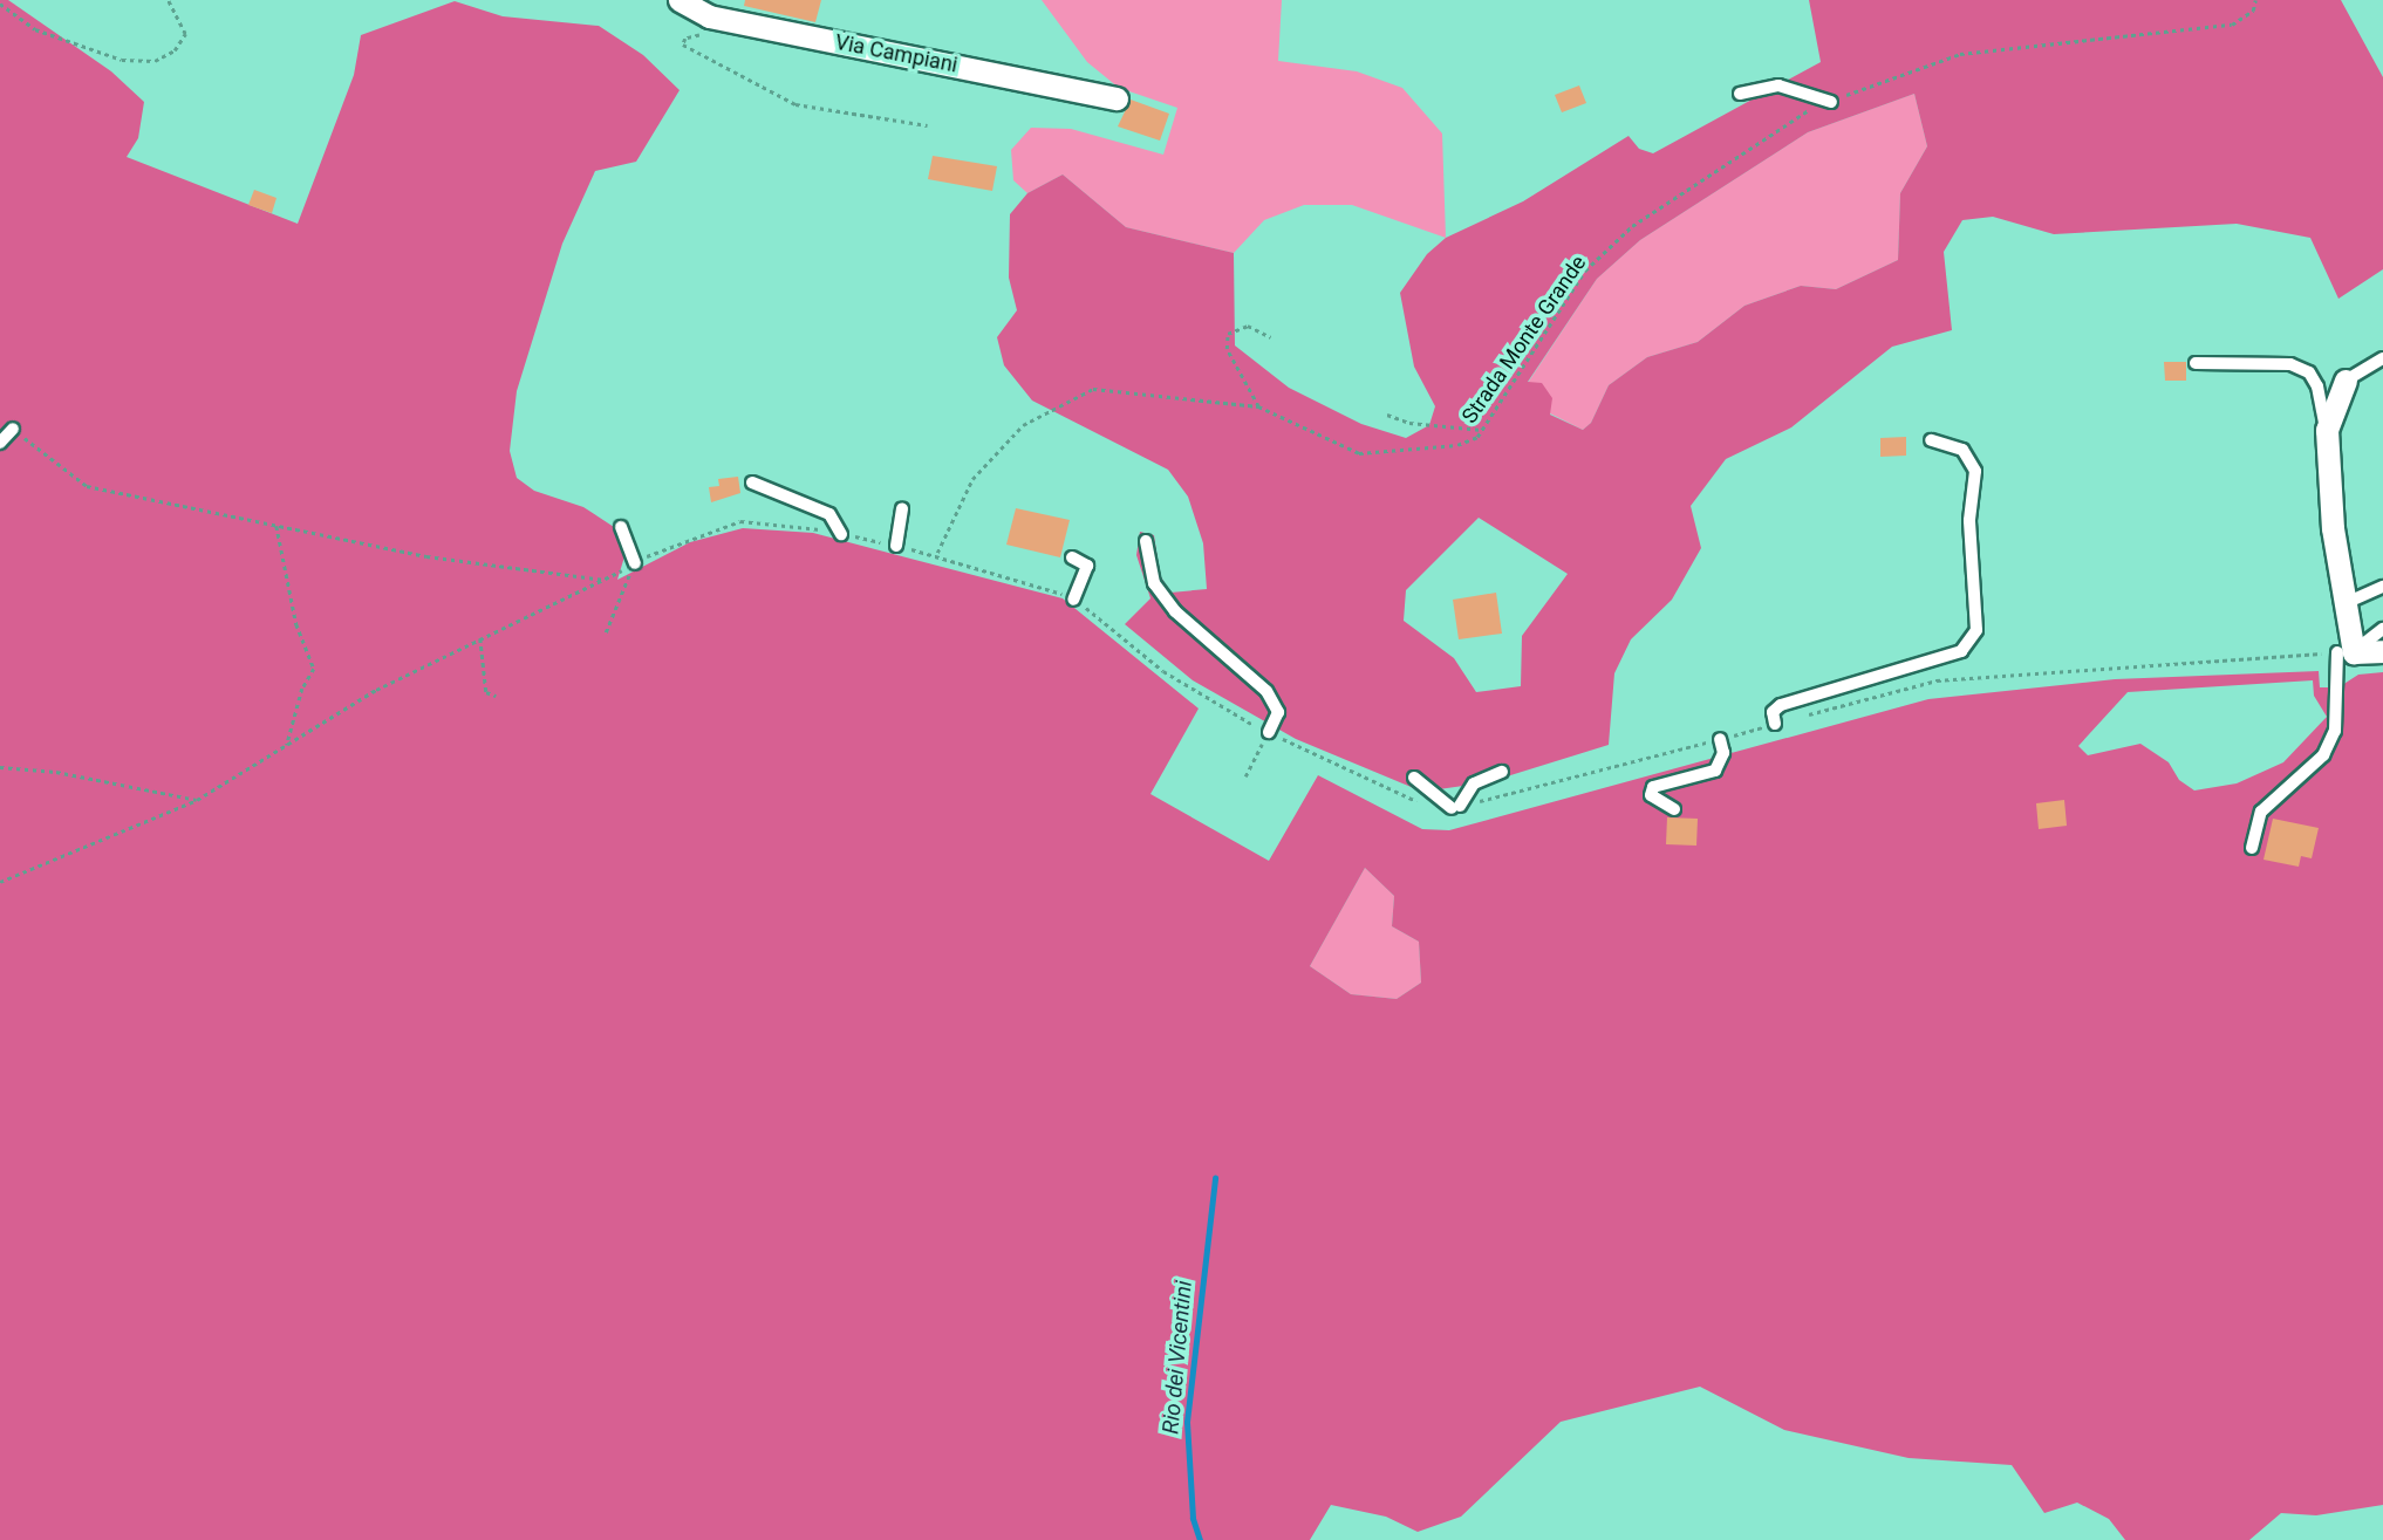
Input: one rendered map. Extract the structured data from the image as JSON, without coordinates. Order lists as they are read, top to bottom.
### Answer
{
  "streets": {
    "street": ["Via Campiani"],
    "path": ["Strada Monte Grande"]
  },
  "water": ["Rio dei Vicentini"]
}
